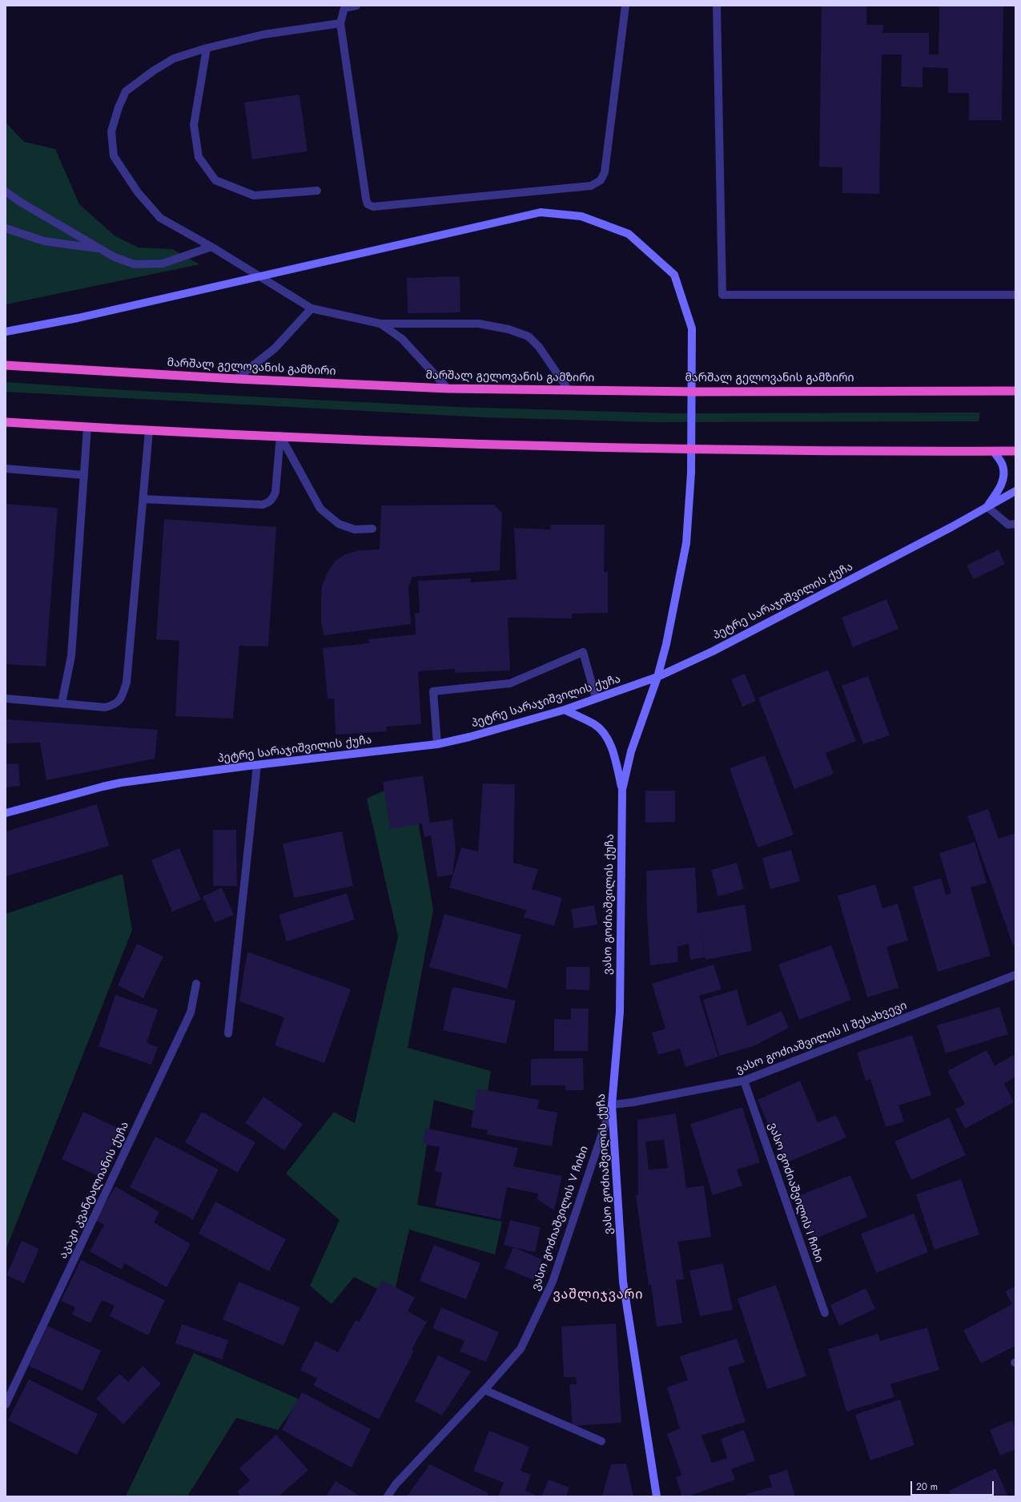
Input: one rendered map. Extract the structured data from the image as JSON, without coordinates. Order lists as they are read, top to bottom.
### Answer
{
  "streets": {
    "highway": ["მარშალ გელოვანის გამზირი"],
    "main road": ["პეტრე სარაჯიშვილის ქუჩა", "ვასო გოძიაშვილის ქუჩა"],
    "street": [
      "ვასო გოძიაშვილის II შესახვევი",
      "აკაკი კვანტალიანის ქუჩა",
      "ვასო გოძიაშვილის I ჩიხი",
      "ვასო გოძიაშვილის V ჩიხი"
    ]
  },
  "crossings": [
    ["პეტრე სარაჯიშვილის ქუჩა", "ვასო გოძიაშვილის ქუჩა"],
    ["ვასო გოძიაშვილის ქუჩა", "ვასო გოძიაშვილის II შესახვევი"],
    ["ვასო გოძიაშვილის ქუჩა", "ვასო გოძიაშვილის V ჩიხი"],
    ["ვასო გოძიაშვილის II შესახვევი", "ვასო გოძიაშვილის I ჩიხი"],
    ["ვასო გოძიაშვილის II შესახვევი", "ვასო გოძიაშვილის V ჩიხი"]
  ],
  "districts": ["ვაშლიჯვარი"],
  "scale_bar": "20 m"
}
